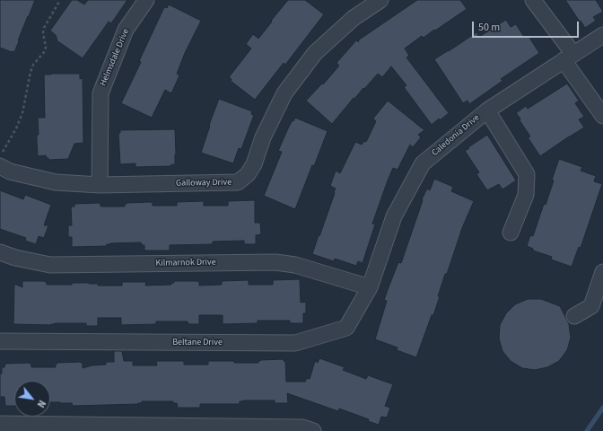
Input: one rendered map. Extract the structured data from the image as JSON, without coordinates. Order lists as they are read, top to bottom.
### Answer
{
  "streets": {
    "street": [
      "Helmsdale Drive",
      "Caledonia Drive",
      "Galloway Drive",
      "Kilmarnok Drive",
      "Beltane Drive"
    ]
  },
  "crossings": [
    ["Helmsdale Drive", "Galloway Drive"],
    ["Caledonia Drive", "Kilmarnok Drive"],
    ["Caledonia Drive", "Beltane Drive"],
    ["Kilmarnok Drive", "Beltane Drive"]
  ],
  "scale_bar": "50 m",
  "north": "bottom right"
}
